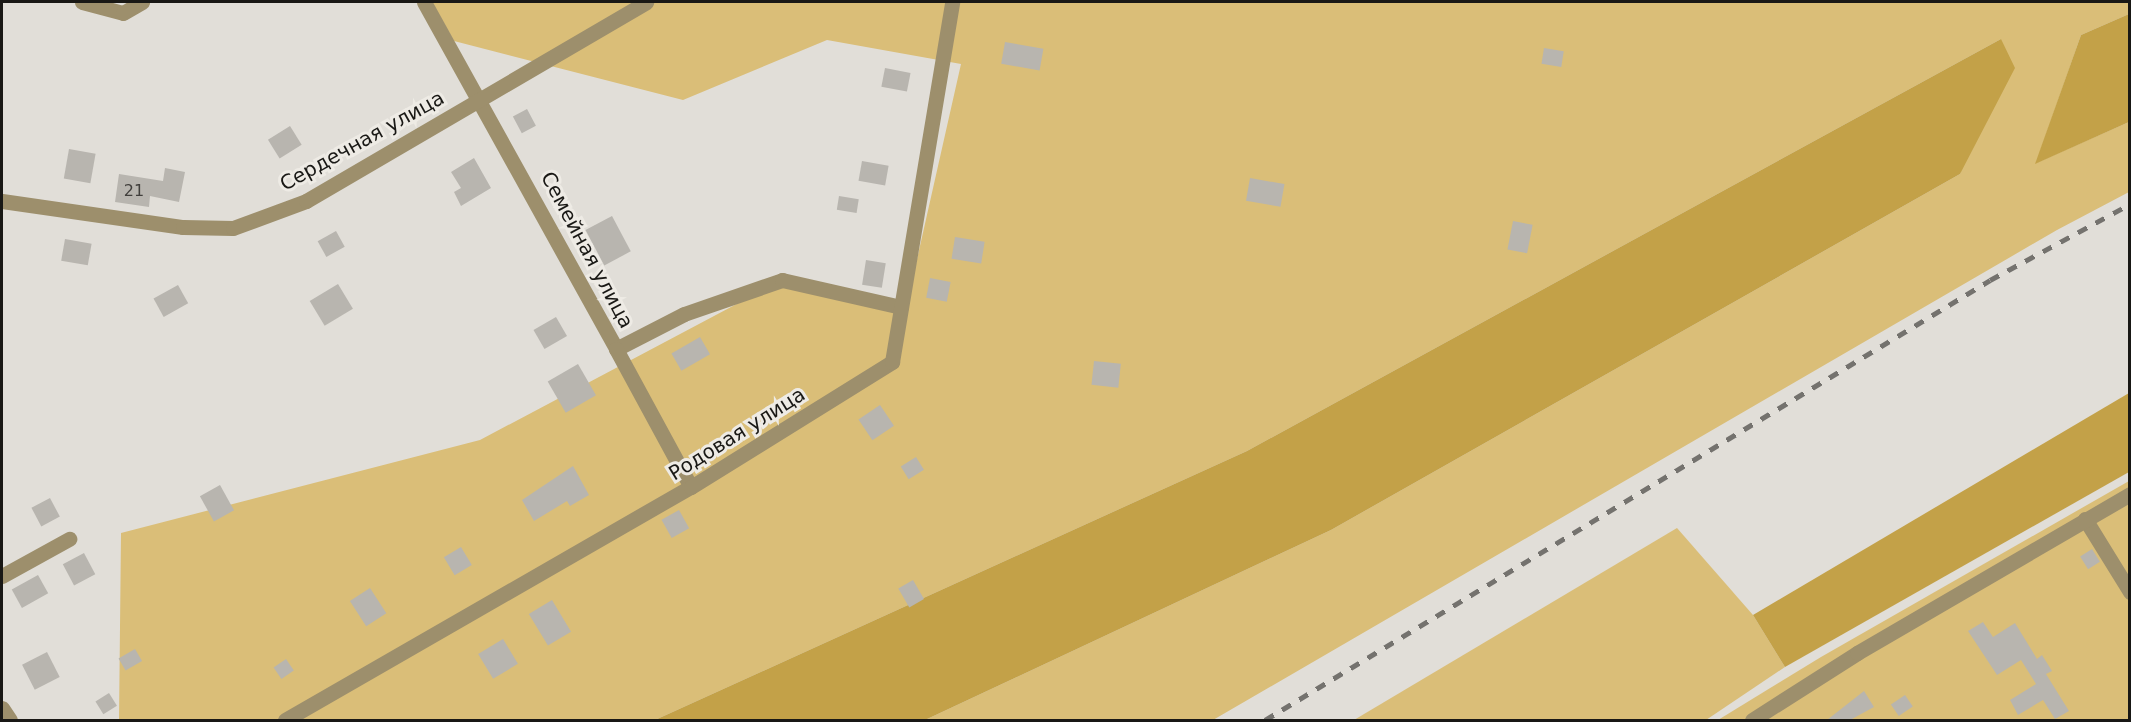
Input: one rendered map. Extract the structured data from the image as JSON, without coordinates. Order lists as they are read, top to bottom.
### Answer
{
  "streets": {
    "street": ["Сердечная улица", "Семейная улица", "Родовая улица"]
  },
  "crossings": [
    ["Сердечная улица", "Семейная улица"],
    ["Семейная улица", "Родовая улица"]
  ],
  "house_numbers": ["21"]
}
